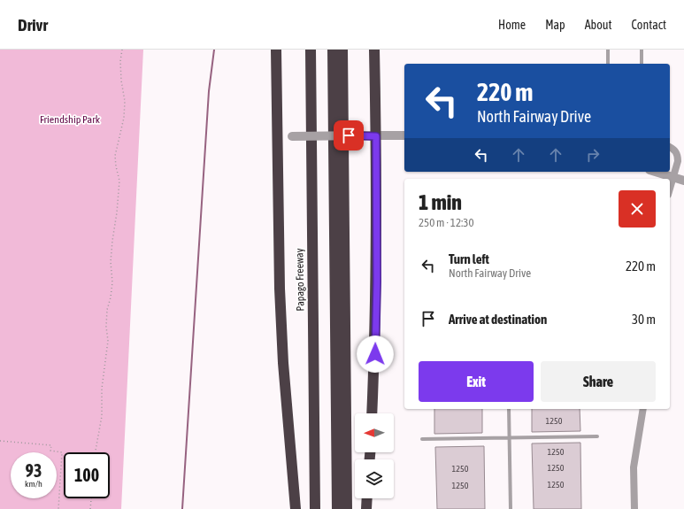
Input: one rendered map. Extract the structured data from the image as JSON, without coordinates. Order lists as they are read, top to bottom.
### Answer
{
  "streets": {
    "highway": ["Papago Freeway"]
  },
  "parks": ["Friendship Park"],
  "house_numbers": [
    "1250",
    "1250",
    "1250",
    "1250",
    "1250",
    "1250"
  ],
  "north": "left",
  "page": {
    "header": "Drivr",
    "nav": [
      "Home",
      "Map",
      "About",
      "Contact"
    ],
    "turn": ["220 m", "North Fairway Drive"],
    "heading": ["1 min", "250 m · 12:30"],
    "list": [
      {
        "name": "Turn left",
        "note": "North Fairway Drive",
        "value": "220 m"
      },
      {
        "name": "Arrive at destination",
        "value": "30 m"
      }
    ],
    "buttons": ["Exit", "Share"],
    "speed": "93 km/h",
    "limit": "100"
  }
}
